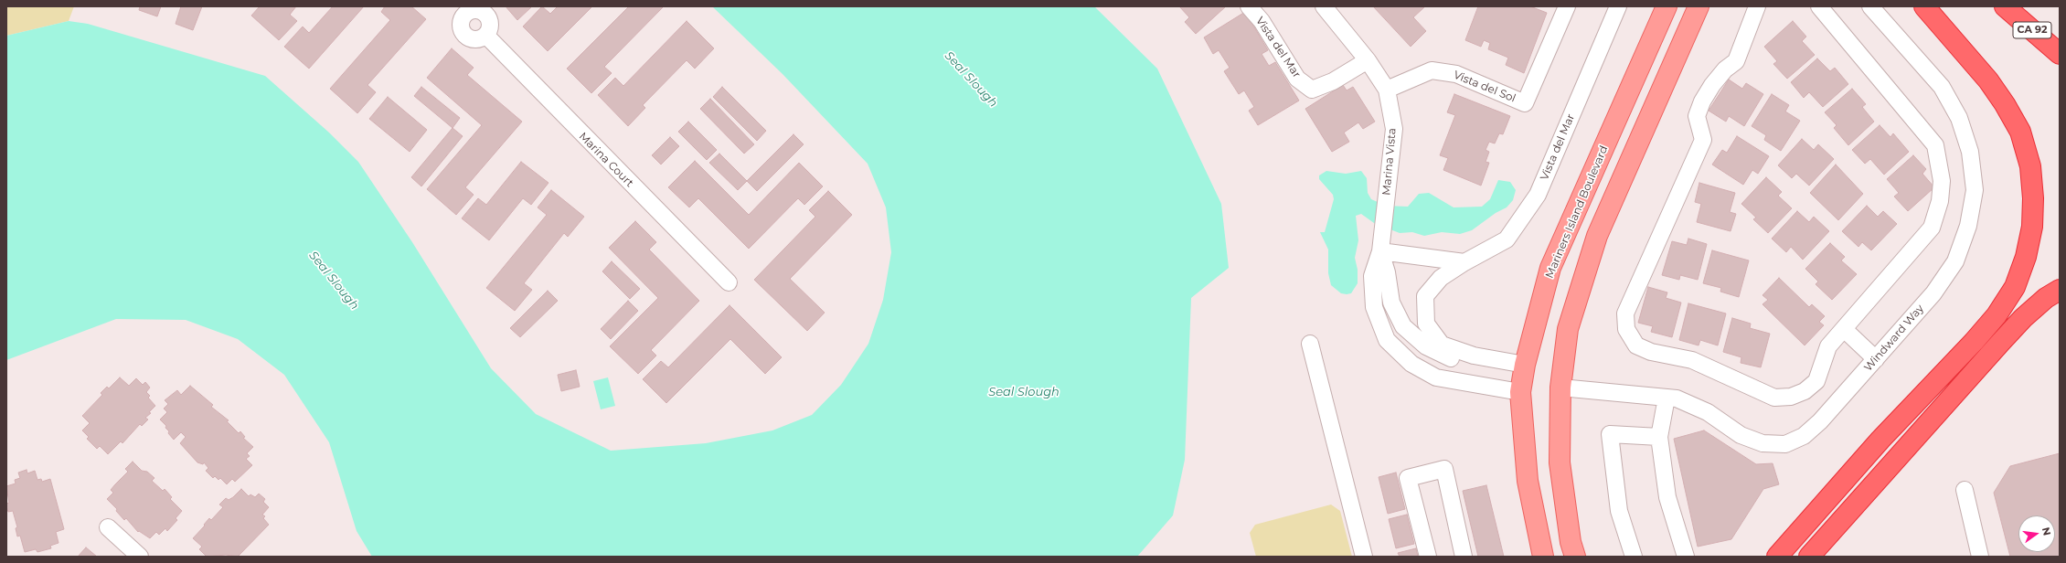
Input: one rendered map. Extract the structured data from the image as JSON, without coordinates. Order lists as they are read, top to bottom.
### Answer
{
  "streets": {
    "highway": ["CA 92"],
    "main road": ["Mariners Island Boulevard"],
    "street": [
      "Vista del Mar",
      "Vista del Sol",
      "Marina Court",
      "Marina Vista",
      "Windward Way"
    ]
  },
  "crossings": [
    ["Vista del Mar", "Marina Vista"],
    ["Vista del Mar", "Mariners Island Boulevard"],
    ["Vista del Sol", "Marina Vista"],
    ["Marina Vista", "Mariners Island Boulevard"]
  ],
  "water": ["Seal Slough"],
  "north": "right"
}
